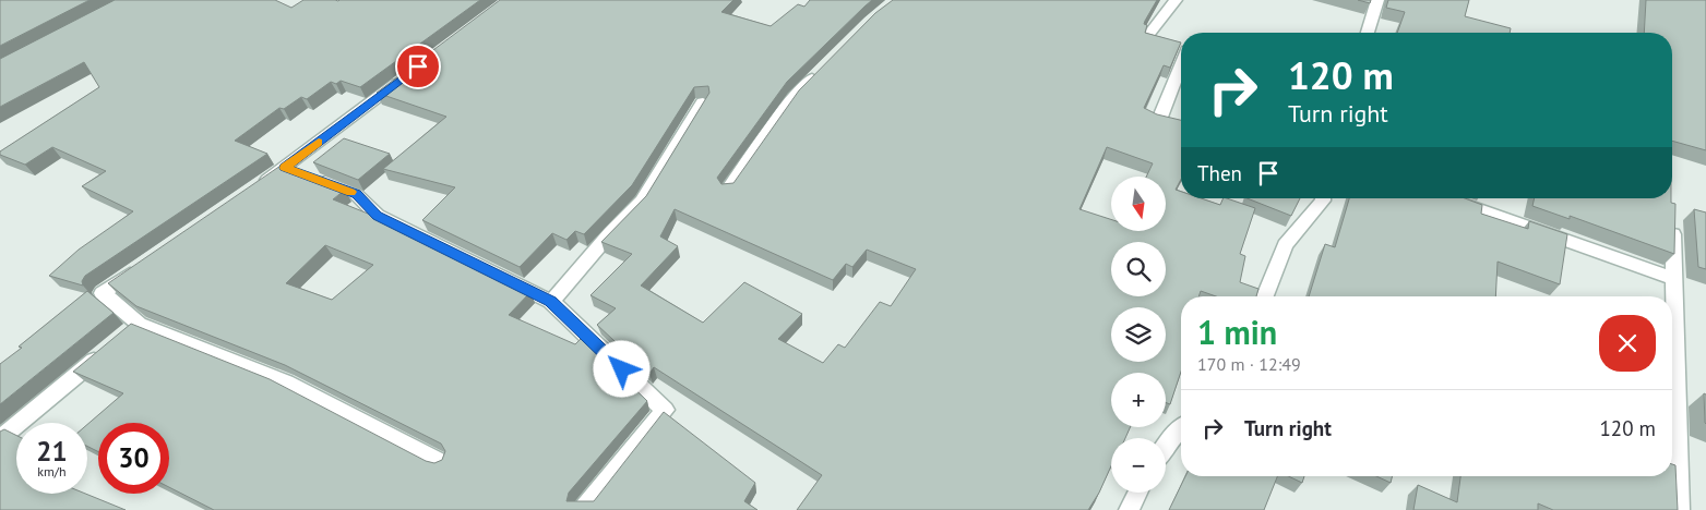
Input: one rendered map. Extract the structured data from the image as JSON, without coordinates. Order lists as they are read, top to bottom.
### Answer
{
  "north": "bottom",
  "page": {
    "turn": ["120 m", "Turn right"],
    "then": "Then",
    "map_buttons": ["+", "−"],
    "heading": ["1 min", "170 m · 12:49"],
    "list": [
      {
        "name": "Turn right",
        "value": "120 m"
      }
    ],
    "speed": "21 km/h",
    "limit": "30"
  }
}
